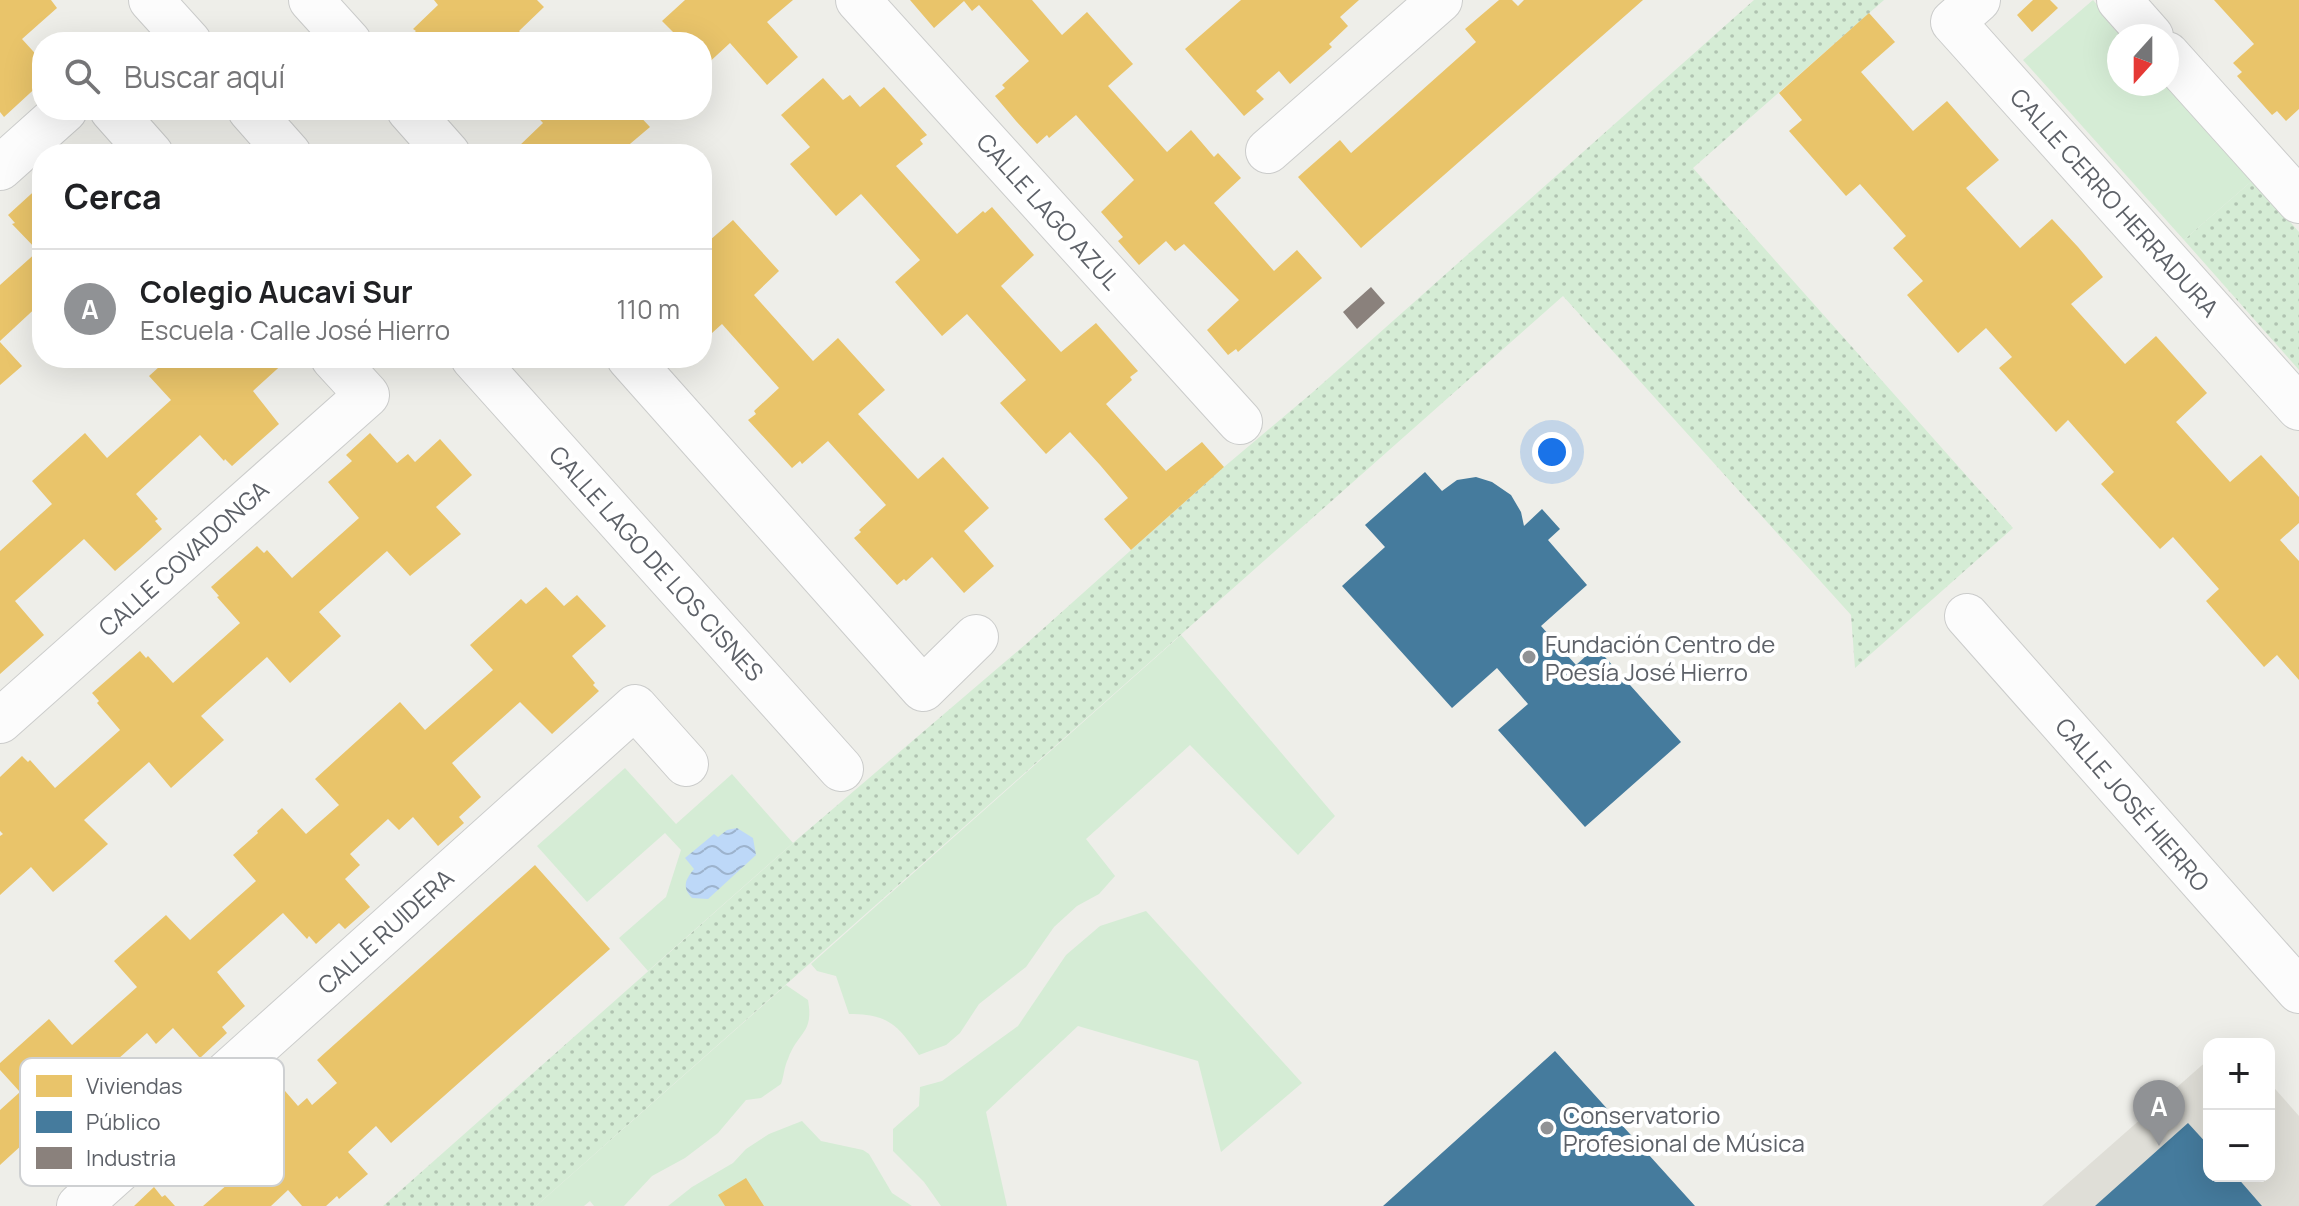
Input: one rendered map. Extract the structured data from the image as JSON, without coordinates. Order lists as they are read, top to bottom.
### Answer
{
  "streets": {
    "street": [
      "CALLE CERRO HERRADURA",
      "CALLE LAGO AZUL",
      "CALLE COVADONGA",
      "CALLE LAGO DE LOS CISNES",
      "CALLE JOSÉ HIERRO",
      "CALLE RUIDERA"
    ]
  },
  "places": ["Fundación Centro de Poesía José Hierro", "Conservatorio Profesional de Música"],
  "legend": ["Viviendas", "Público", "Industria"],
  "north": "bottom",
  "page": {
    "search": "Buscar aquí",
    "heading": "Cerca",
    "list": [
      {
        "mark": "A",
        "name": "Colegio Aucavi Sur",
        "note": "Escuela · Calle José Hierro",
        "value": "110 m"
      }
    ],
    "map_buttons": ["+", "−"],
    "pins": "A"
  }
}
